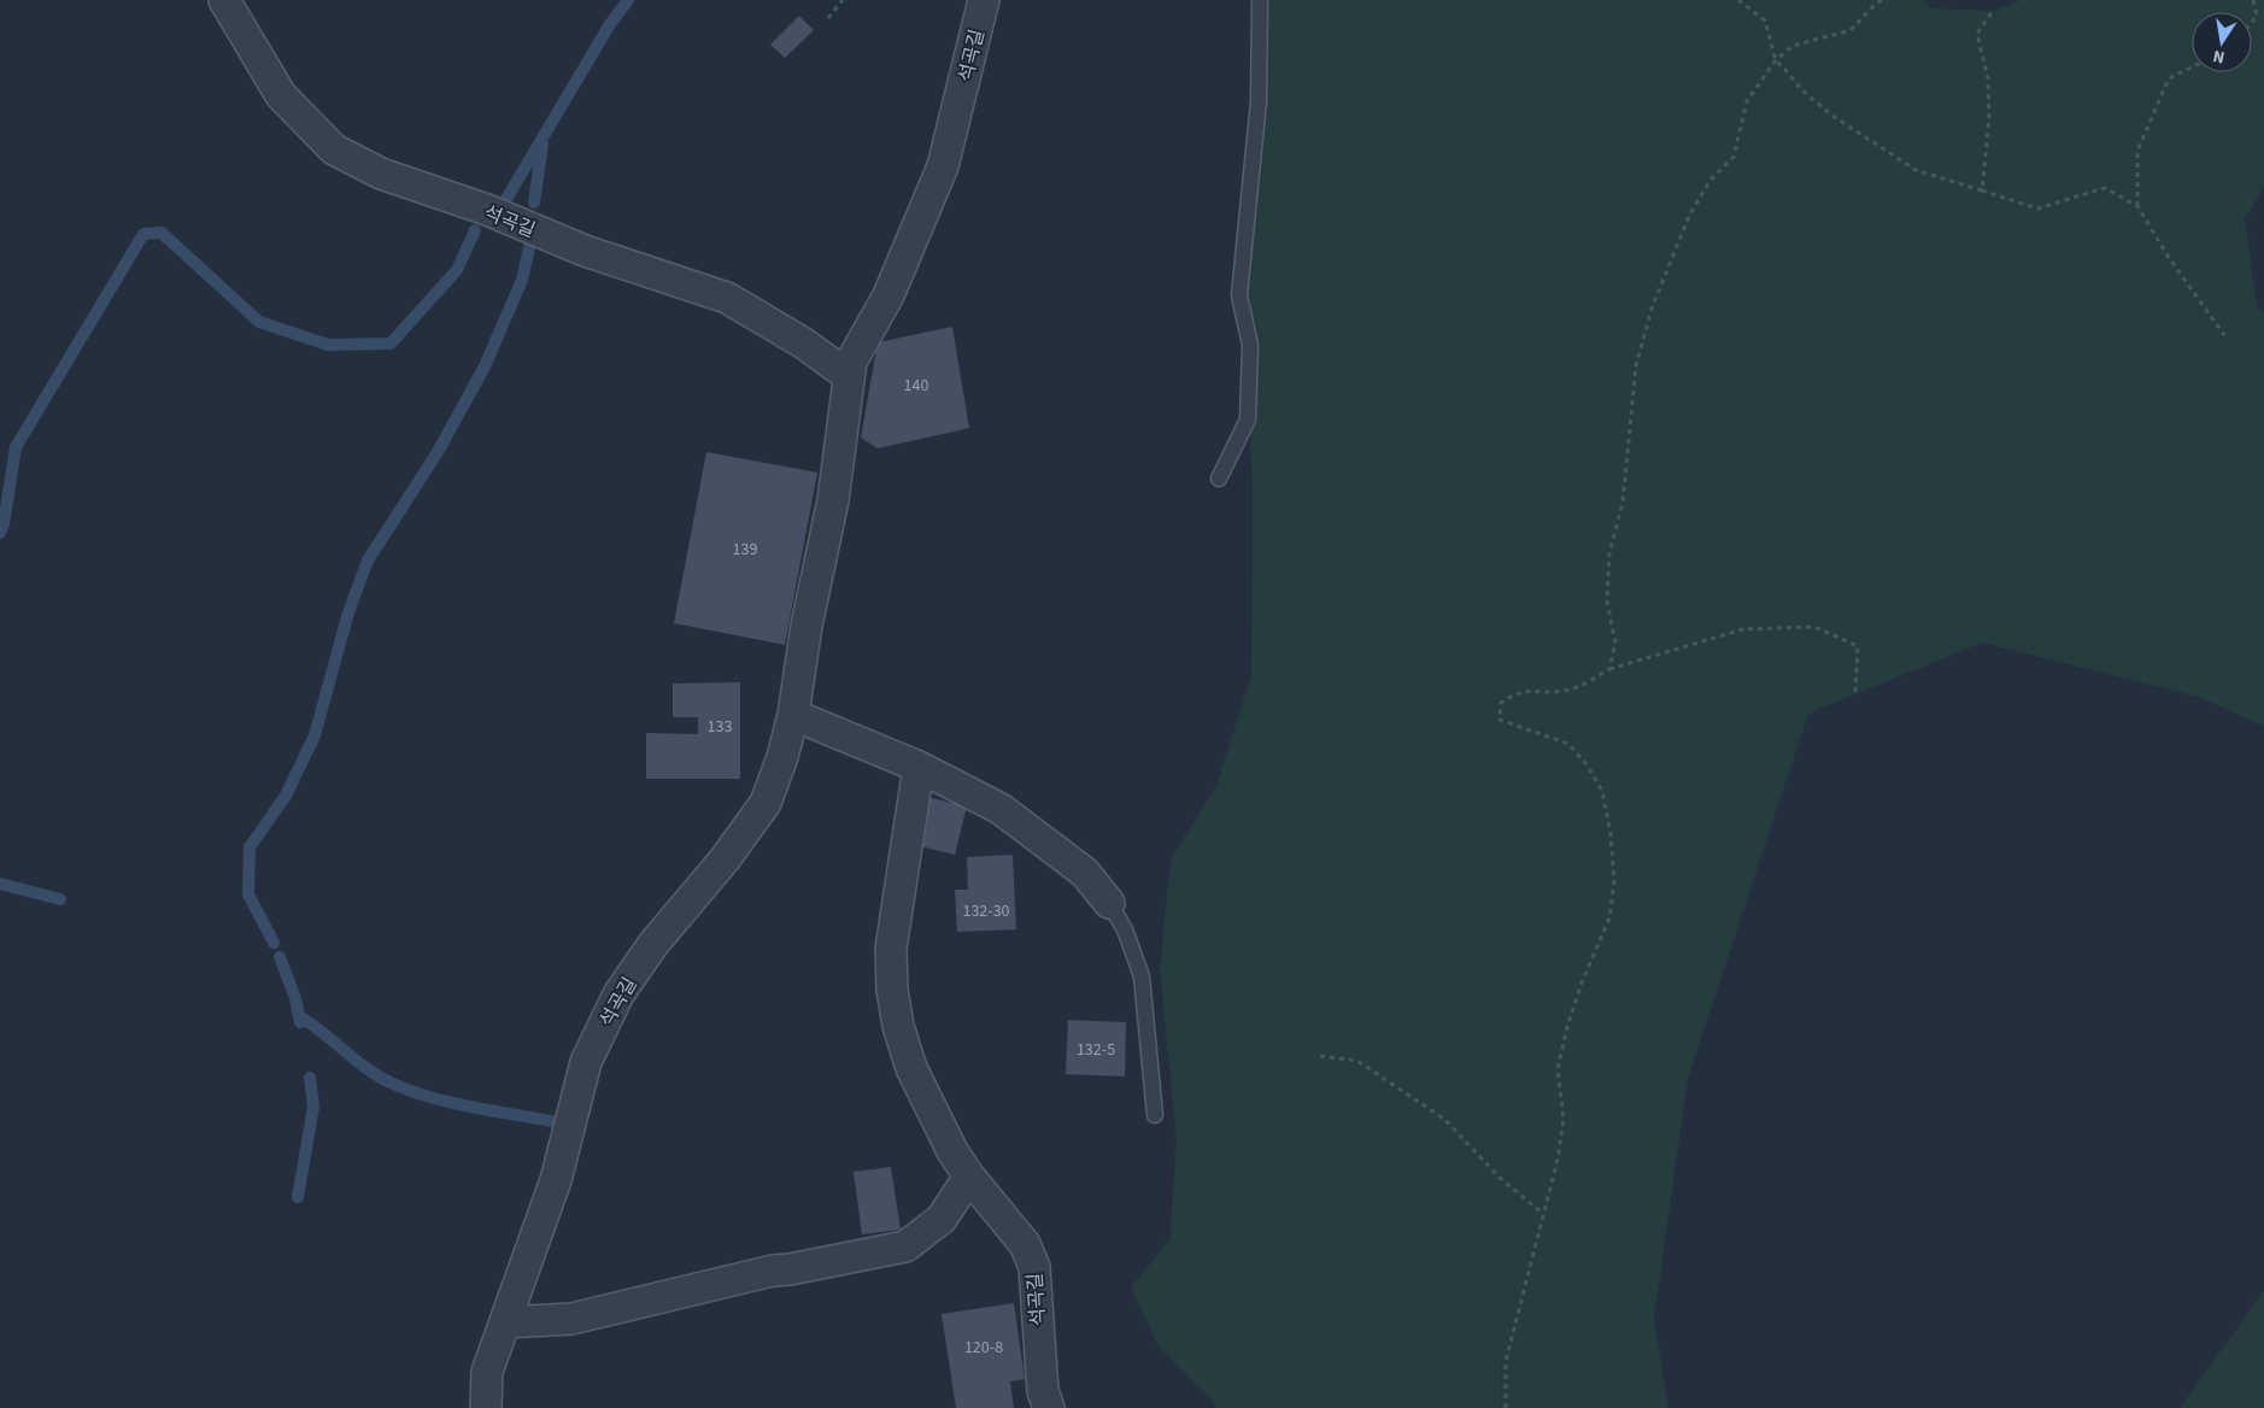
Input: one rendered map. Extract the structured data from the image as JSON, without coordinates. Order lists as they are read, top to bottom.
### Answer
{
  "streets": {
    "street": ["석곡길"]
  },
  "house_numbers": [
    "140",
    "139",
    "133",
    "132-30",
    "132-5",
    "120-8"
  ],
  "north": "bottom"
}
